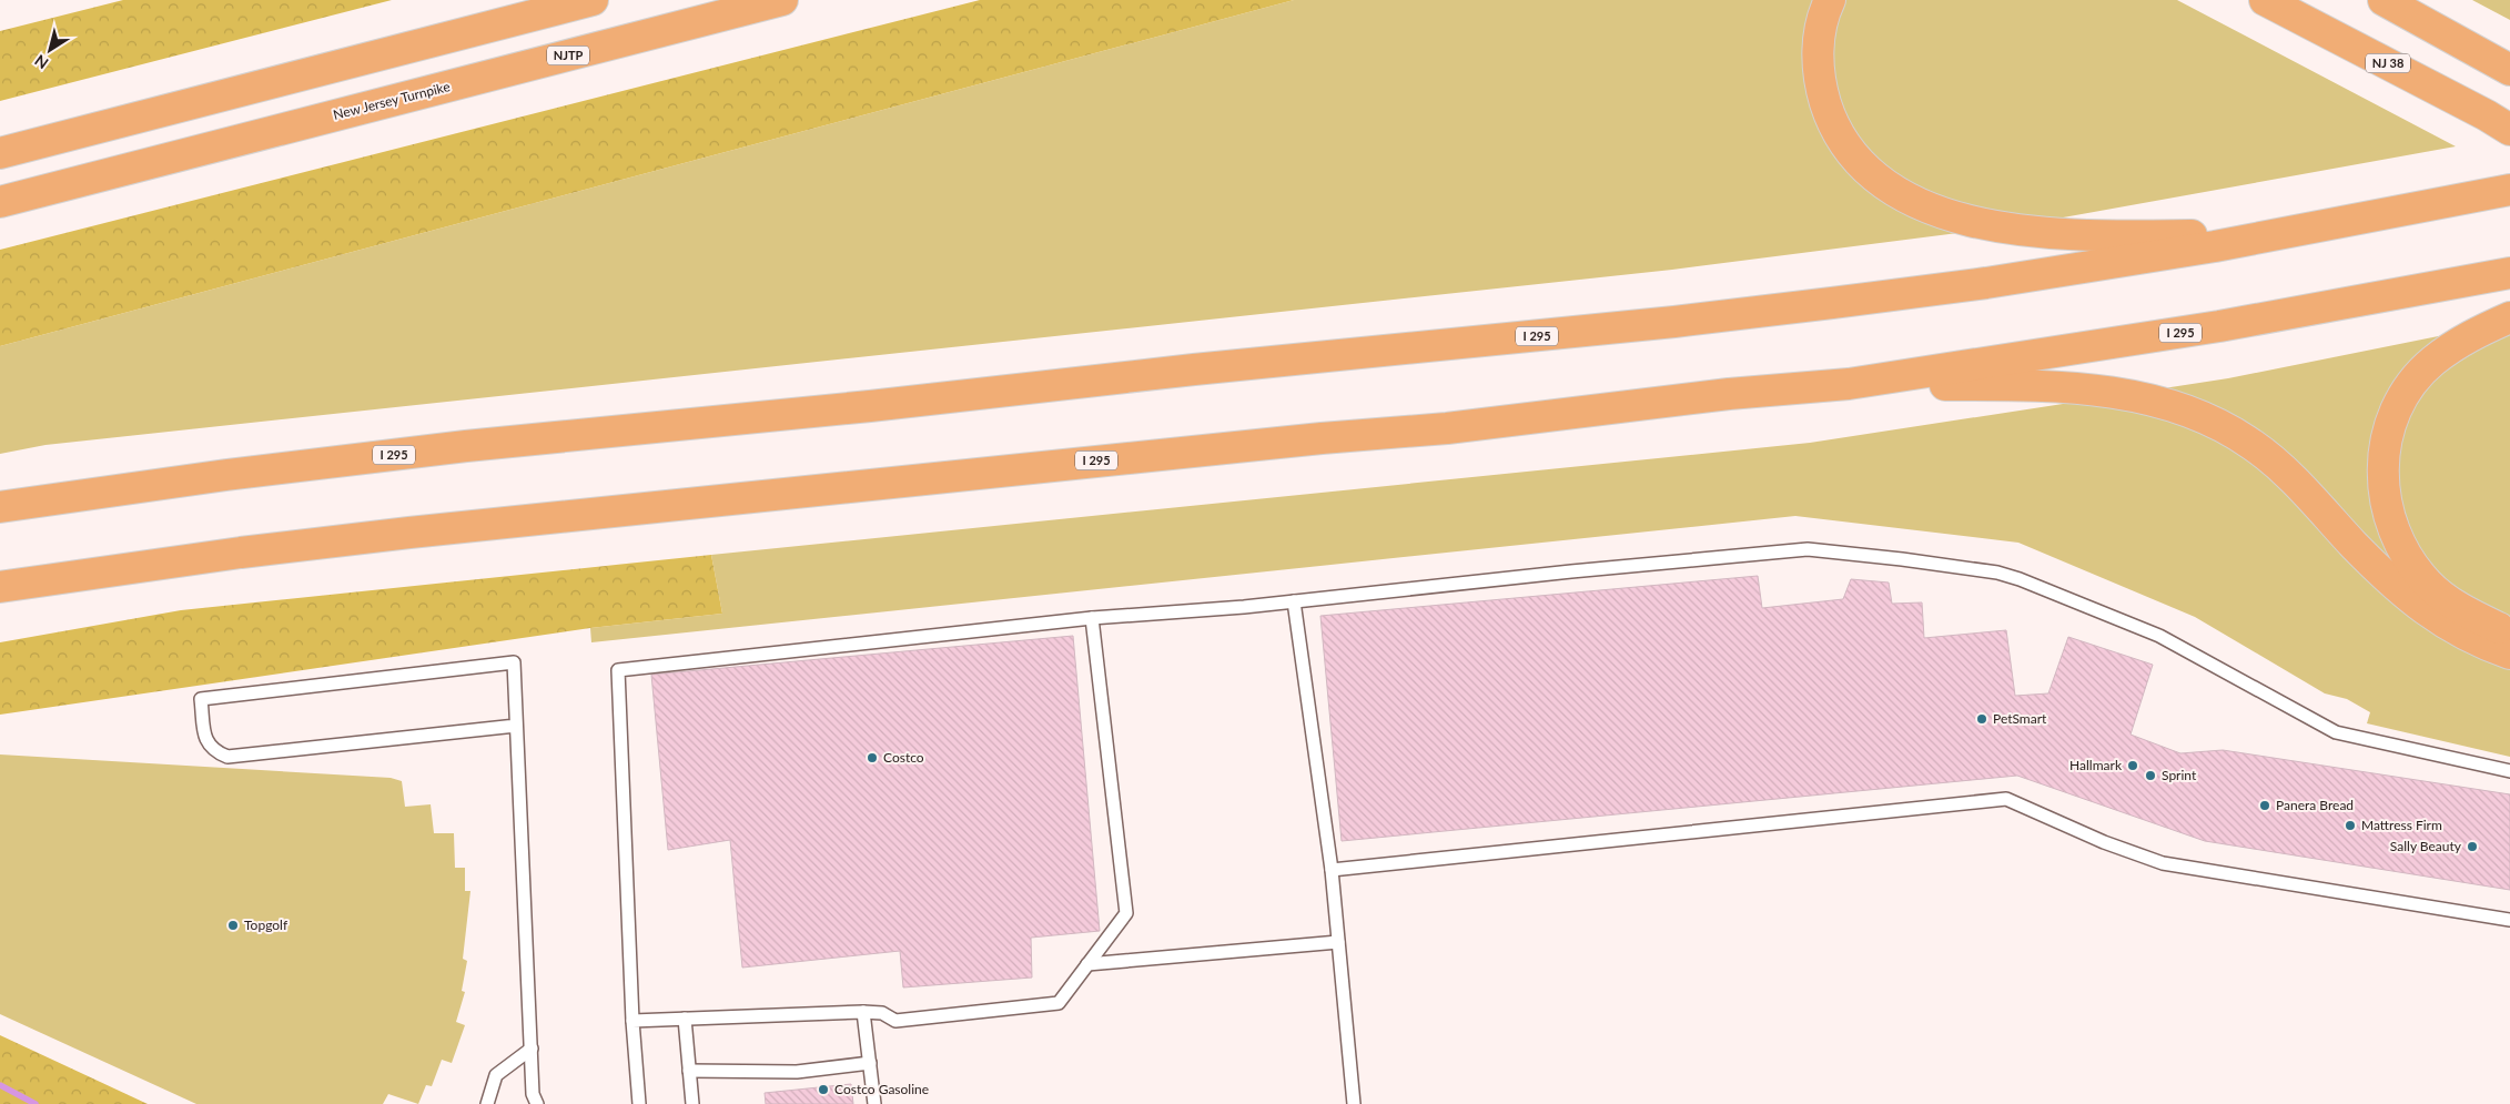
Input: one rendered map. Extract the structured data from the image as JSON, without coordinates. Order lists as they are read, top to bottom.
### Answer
{
  "streets": {
    "highway": [
      "NJTP",
      "NJ 38",
      "New Jersey Turnpike",
      "I 295"
    ]
  },
  "places": [
    "PetSmart",
    "Costco",
    "Hallmark",
    "Sprint",
    "Panera Bread",
    "Mattress Firm",
    "Sally Beauty",
    "Topgolf",
    "Costco Gasoline"
  ],
  "north": "bottom left"
}
